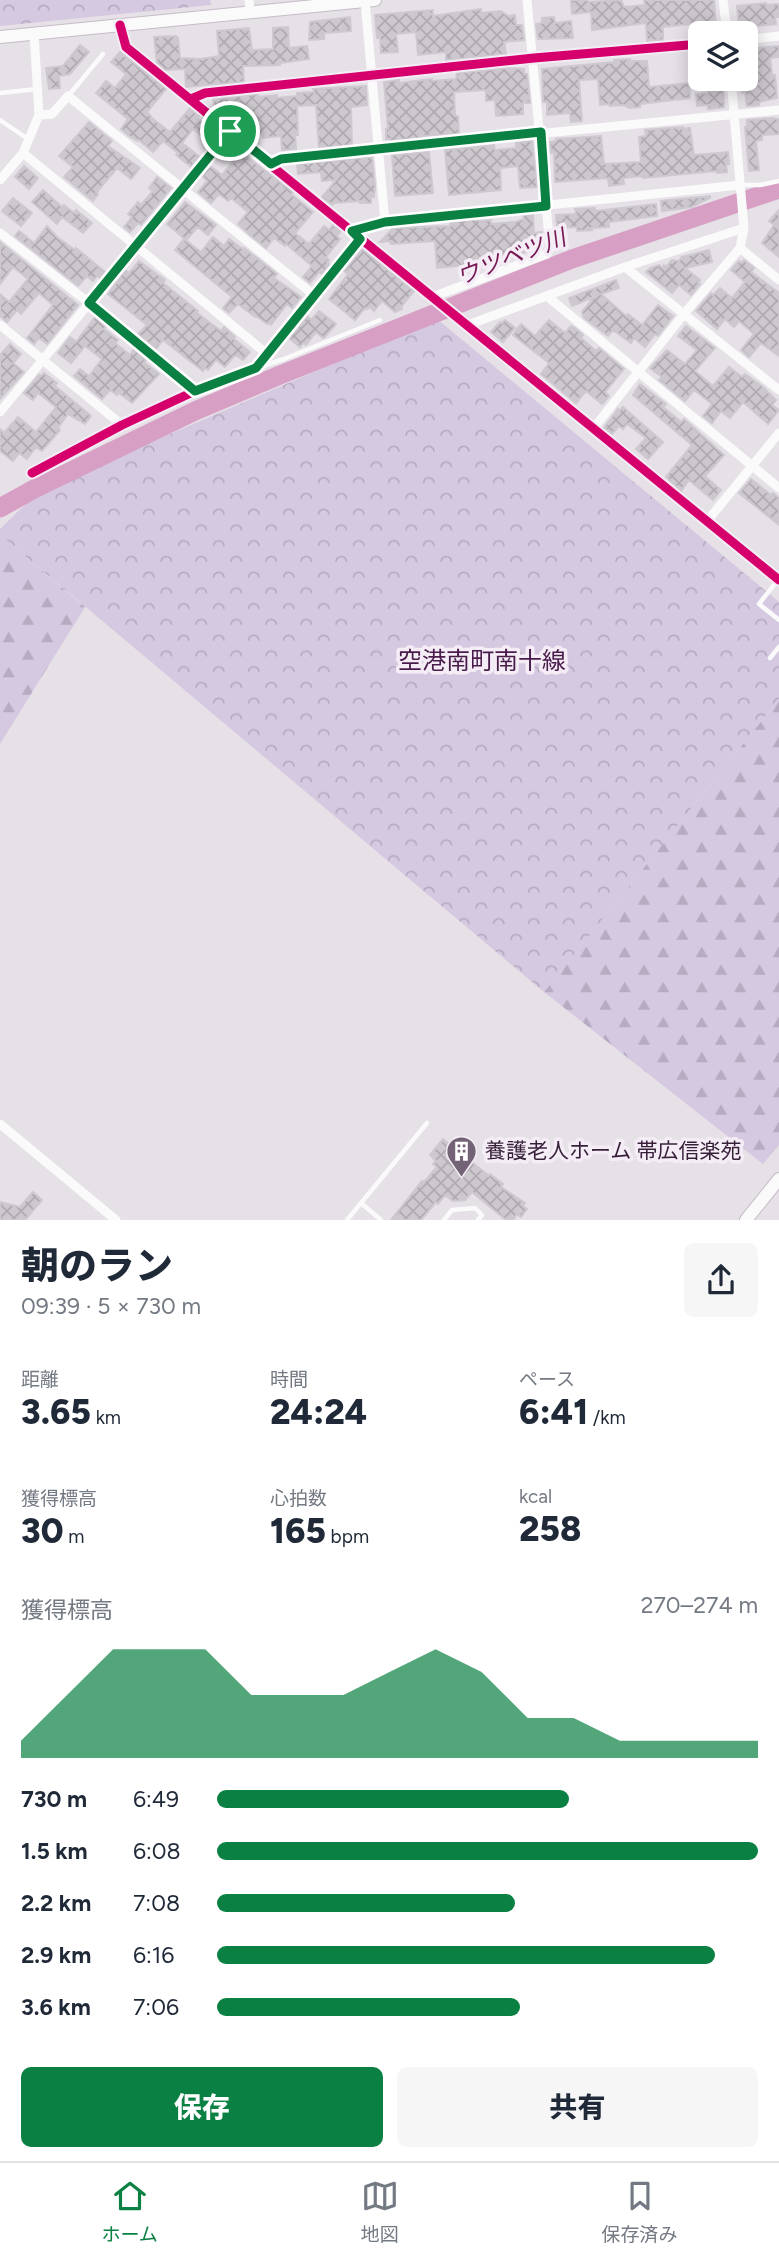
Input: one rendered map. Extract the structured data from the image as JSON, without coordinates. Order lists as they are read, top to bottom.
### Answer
{
  "districts": ["空港南町南十線"],
  "water": ["ウツベツ川"],
  "places": {
    "building": ["養護老人ホーム 帯広信楽苑"]
  },
  "page": {
    "heading": ["朝のラン", "09:39 · 5 × 730 m"],
    "stats": [
      ["距離", "3.65 km"],
      ["時間", "24:24"],
      ["ペース", "6:41 /km"],
      ["獲得標高", "30 m"],
      ["心拍数", "165 bpm"],
      ["kcal", "258"]
    ],
    "chart": ["獲得標高", "270–274 m"],
    "list": [
      {
        "name": "730 m",
        "note": "6:49"
      },
      {
        "name": "1.5 km",
        "note": "6:08"
      },
      {
        "name": "2.2 km",
        "note": "7:08"
      },
      {
        "name": "2.9 km",
        "note": "6:16"
      },
      {
        "name": "3.6 km",
        "note": "7:06"
      }
    ],
    "buttons": ["保存", "共有"],
    "tabs": ["ホーム", "地図", "保存済み"]
  }
}
